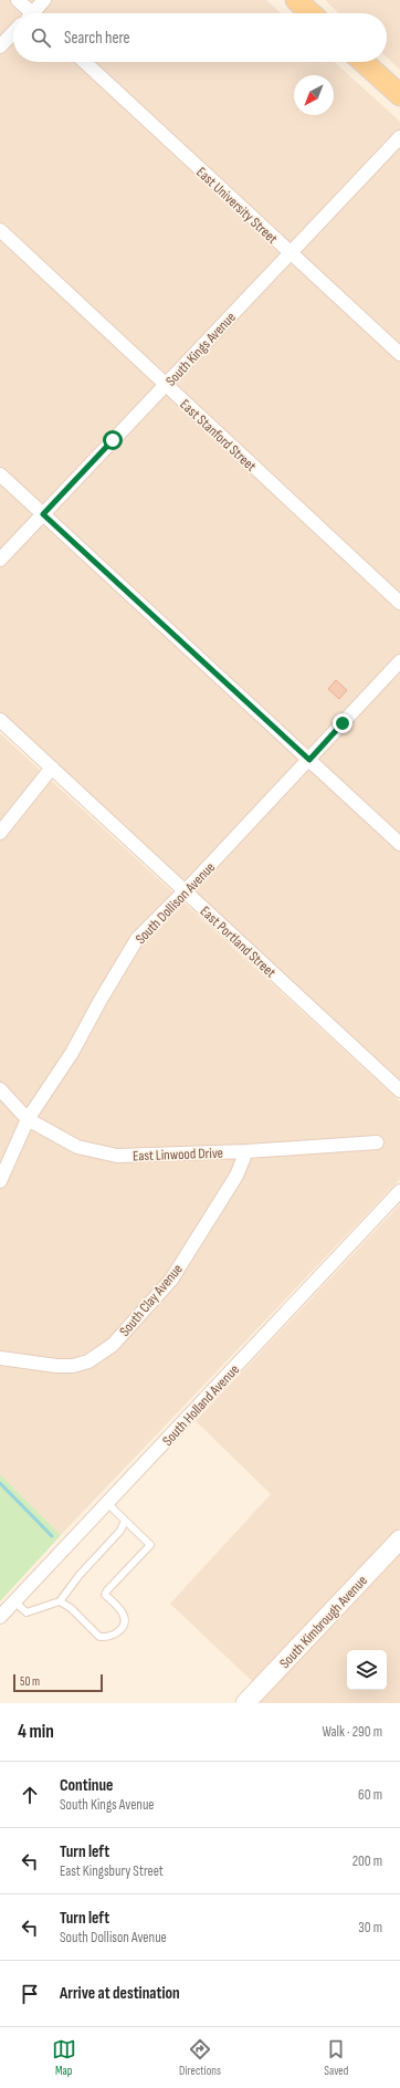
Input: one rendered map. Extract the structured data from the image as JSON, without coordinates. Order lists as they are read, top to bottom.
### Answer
{
  "streets": {
    "main road": ["South Kimbrough Avenue"],
    "street": [
      "East University Street",
      "South Kings Avenue",
      "East Stanford Street",
      "South Dollison Avenue",
      "East Portland Street",
      "East Linwood Drive",
      "South Clay Avenue",
      "South Holland Avenue"
    ]
  },
  "crossings": [
    ["East University Street", "South Kings Avenue"],
    ["South Kings Avenue", "East Stanford Street"],
    ["South Dollison Avenue", "East Portland Street"],
    ["South Dollison Avenue", "East Linwood Drive"],
    ["East Linwood Drive", "South Clay Avenue"]
  ],
  "scale_bar": "50 m",
  "north": "bottom left",
  "page": {
    "search": "Search here",
    "scale": "50 m",
    "heading": ["4 min", "Walk · 290 m"],
    "list": [
      ["Continue", "South Kings Avenue", "60 m"],
      ["Turn left", "East Kingsbury Street", "200 m"],
      ["Turn left", "South Dollison Avenue", "30 m"],
      "Arrive at destination"
    ],
    "nav": ["Map", "Directions", "Saved"]
  }
}
